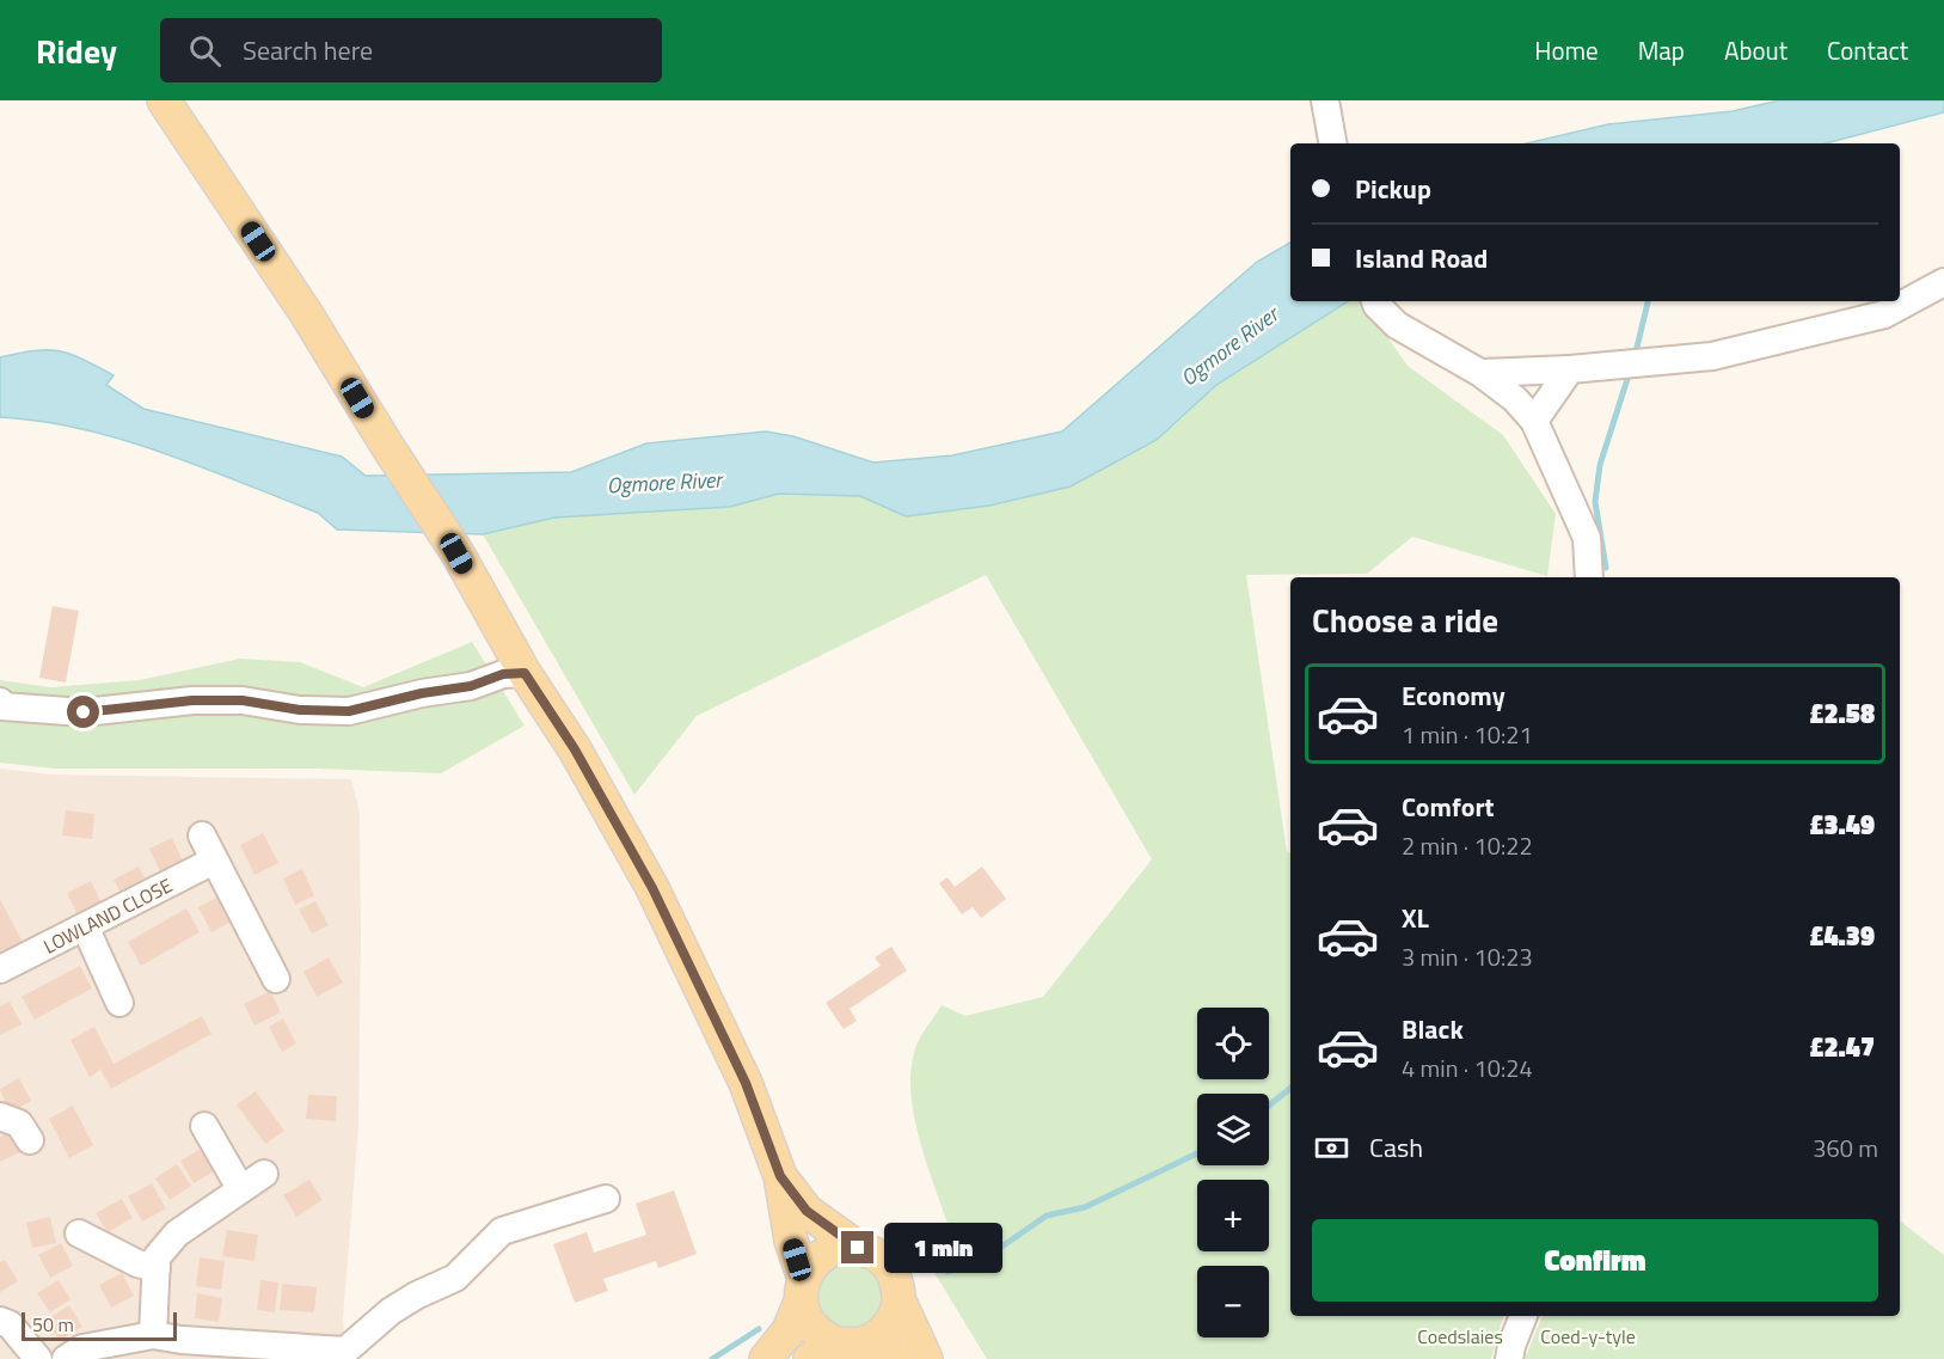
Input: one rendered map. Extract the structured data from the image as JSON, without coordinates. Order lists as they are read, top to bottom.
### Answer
{
  "streets": {
    "street": ["LOWLAND CLOSE"]
  },
  "water": ["Ogmore River"],
  "parks": ["Coedslaies", "Coed-y-tyle"],
  "scale_bar": "50 m",
  "page": {
    "header": "Ridey",
    "search": "Search here",
    "nav": [
      "Home",
      "Map",
      "About",
      "Contact"
    ],
    "banner": ["Pickup", "Island Road"],
    "heading": "Choose a ride",
    "list": [
      {
        "name": "Economy",
        "note": "1 min · 10:21",
        "value": "£2.58"
      },
      {
        "name": "Comfort",
        "note": "2 min · 10:22",
        "value": "£3.49"
      },
      {
        "name": "XL",
        "note": "3 min · 10:23",
        "value": "£4.39"
      },
      {
        "name": "Black",
        "note": "4 min · 10:24",
        "value": "£2.47"
      }
    ],
    "map_buttons": ["+", "−"],
    "pay": ["Cash", "360 m"],
    "buttons": "Confirm",
    "bubble": "1 min",
    "scale": "50 m"
  }
}
